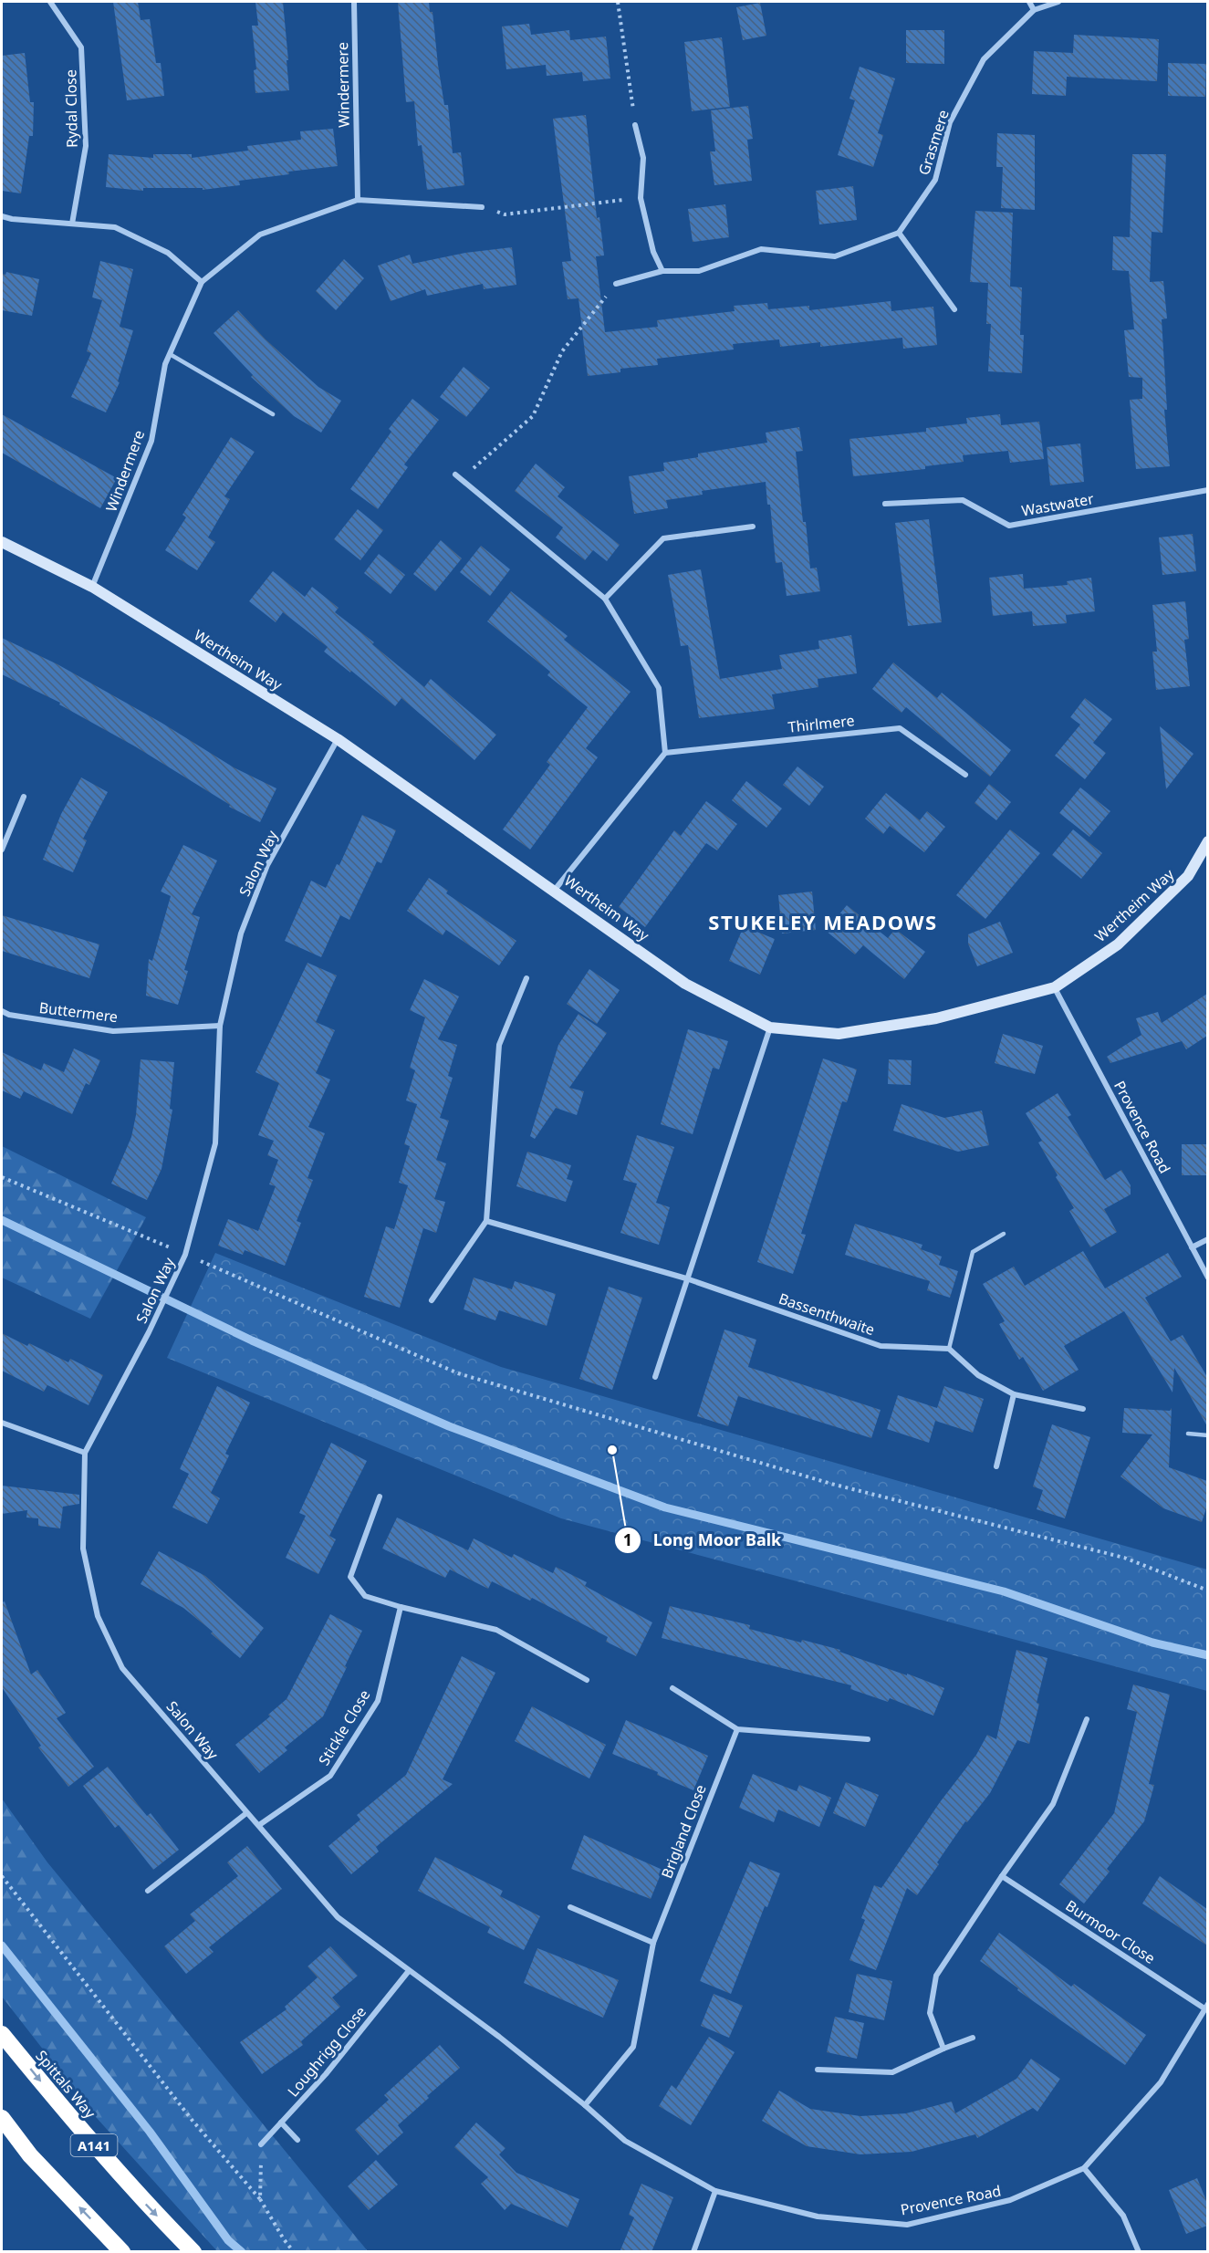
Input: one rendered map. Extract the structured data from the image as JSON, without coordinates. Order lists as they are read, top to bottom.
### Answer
{
  "streets": {
    "highway": ["Spittals Way", "A141"],
    "street": [
      "Windermere",
      "Rydal Close",
      "Grasmere",
      "Wastwater",
      "Wertheim Way",
      "Thirlmere",
      "Salon Way",
      "Buttermere",
      "Provence Road",
      "Bassenthwaite",
      "Stickle Close",
      "Brigland Close",
      "Burmoor Close",
      "Loughrigg Close"
    ]
  },
  "crossings": [
    ["Windermere", "Wertheim Way"],
    ["Wertheim Way", "Salon Way"],
    ["Wertheim Way", "Provence Road"],
    ["Salon Way", "Buttermere"],
    ["Salon Way", "Provence Road"],
    ["Salon Way", "Stickle Close"],
    ["Salon Way", "Loughrigg Close"],
    ["Provence Road", "Brigland Close"],
    ["Provence Road", "Burmoor Close"]
  ],
  "districts": ["STUKELEY MEADOWS"],
  "places": ["Long Moor Balk"]
}
